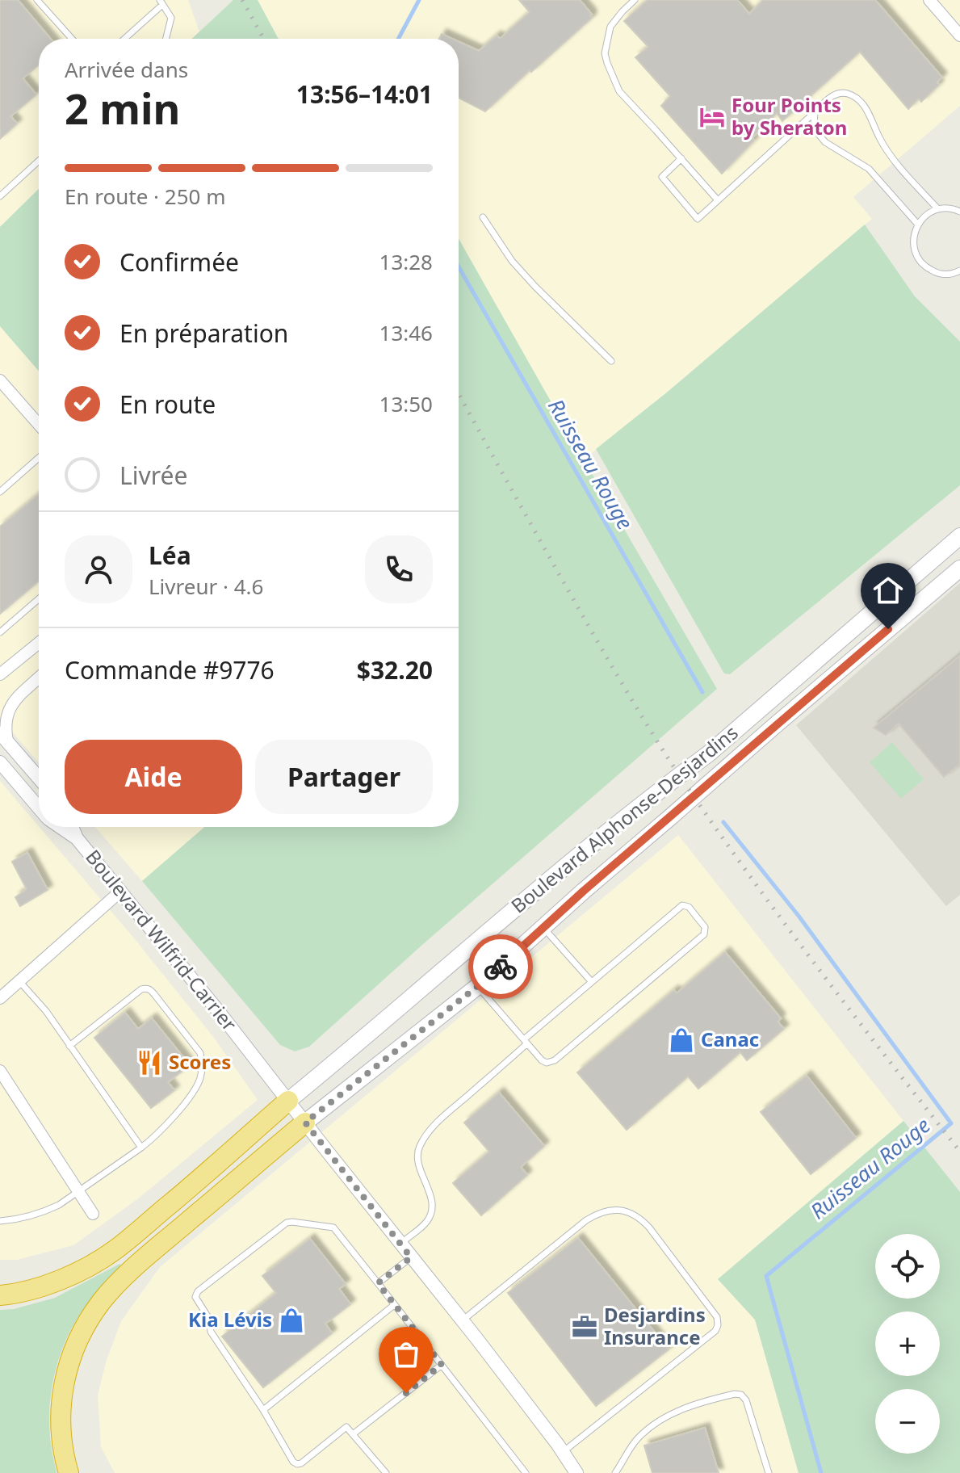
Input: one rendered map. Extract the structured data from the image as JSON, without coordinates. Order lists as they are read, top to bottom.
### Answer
{
  "streets": {
    "main road": ["Boulevard Alphonse-Desjardins"],
    "street": ["Boulevard Wilfrid-Carrier"]
  },
  "crossings": [
    ["Boulevard Alphonse-Desjardins", "Boulevard Wilfrid-Carrier"]
  ],
  "water": ["Ruisseau Rouge"],
  "places": {
    "hotel": ["Four Points by Sheraton"],
    "shop": ["Canac", "Kia Lévis"],
    "restaurant": ["Scores"],
    "office": ["Desjardins Insurance"]
  },
  "page": {
    "heading": ["2 min", "Arrivée dans", "13:56–14:01"],
    "panel": [
      "Léa",
      "Livreur · 4.6",
      "Commande #9776",
      "$32.20"
    ],
    "bar": "En route · 250 m",
    "list": [
      ["Confirmée", "13:28"],
      ["En préparation", "13:46"],
      ["En route", "13:50"],
      "Livrée"
    ],
    "buttons": ["Aide", "Partager"],
    "map_buttons": ["+", "−"]
  }
}
